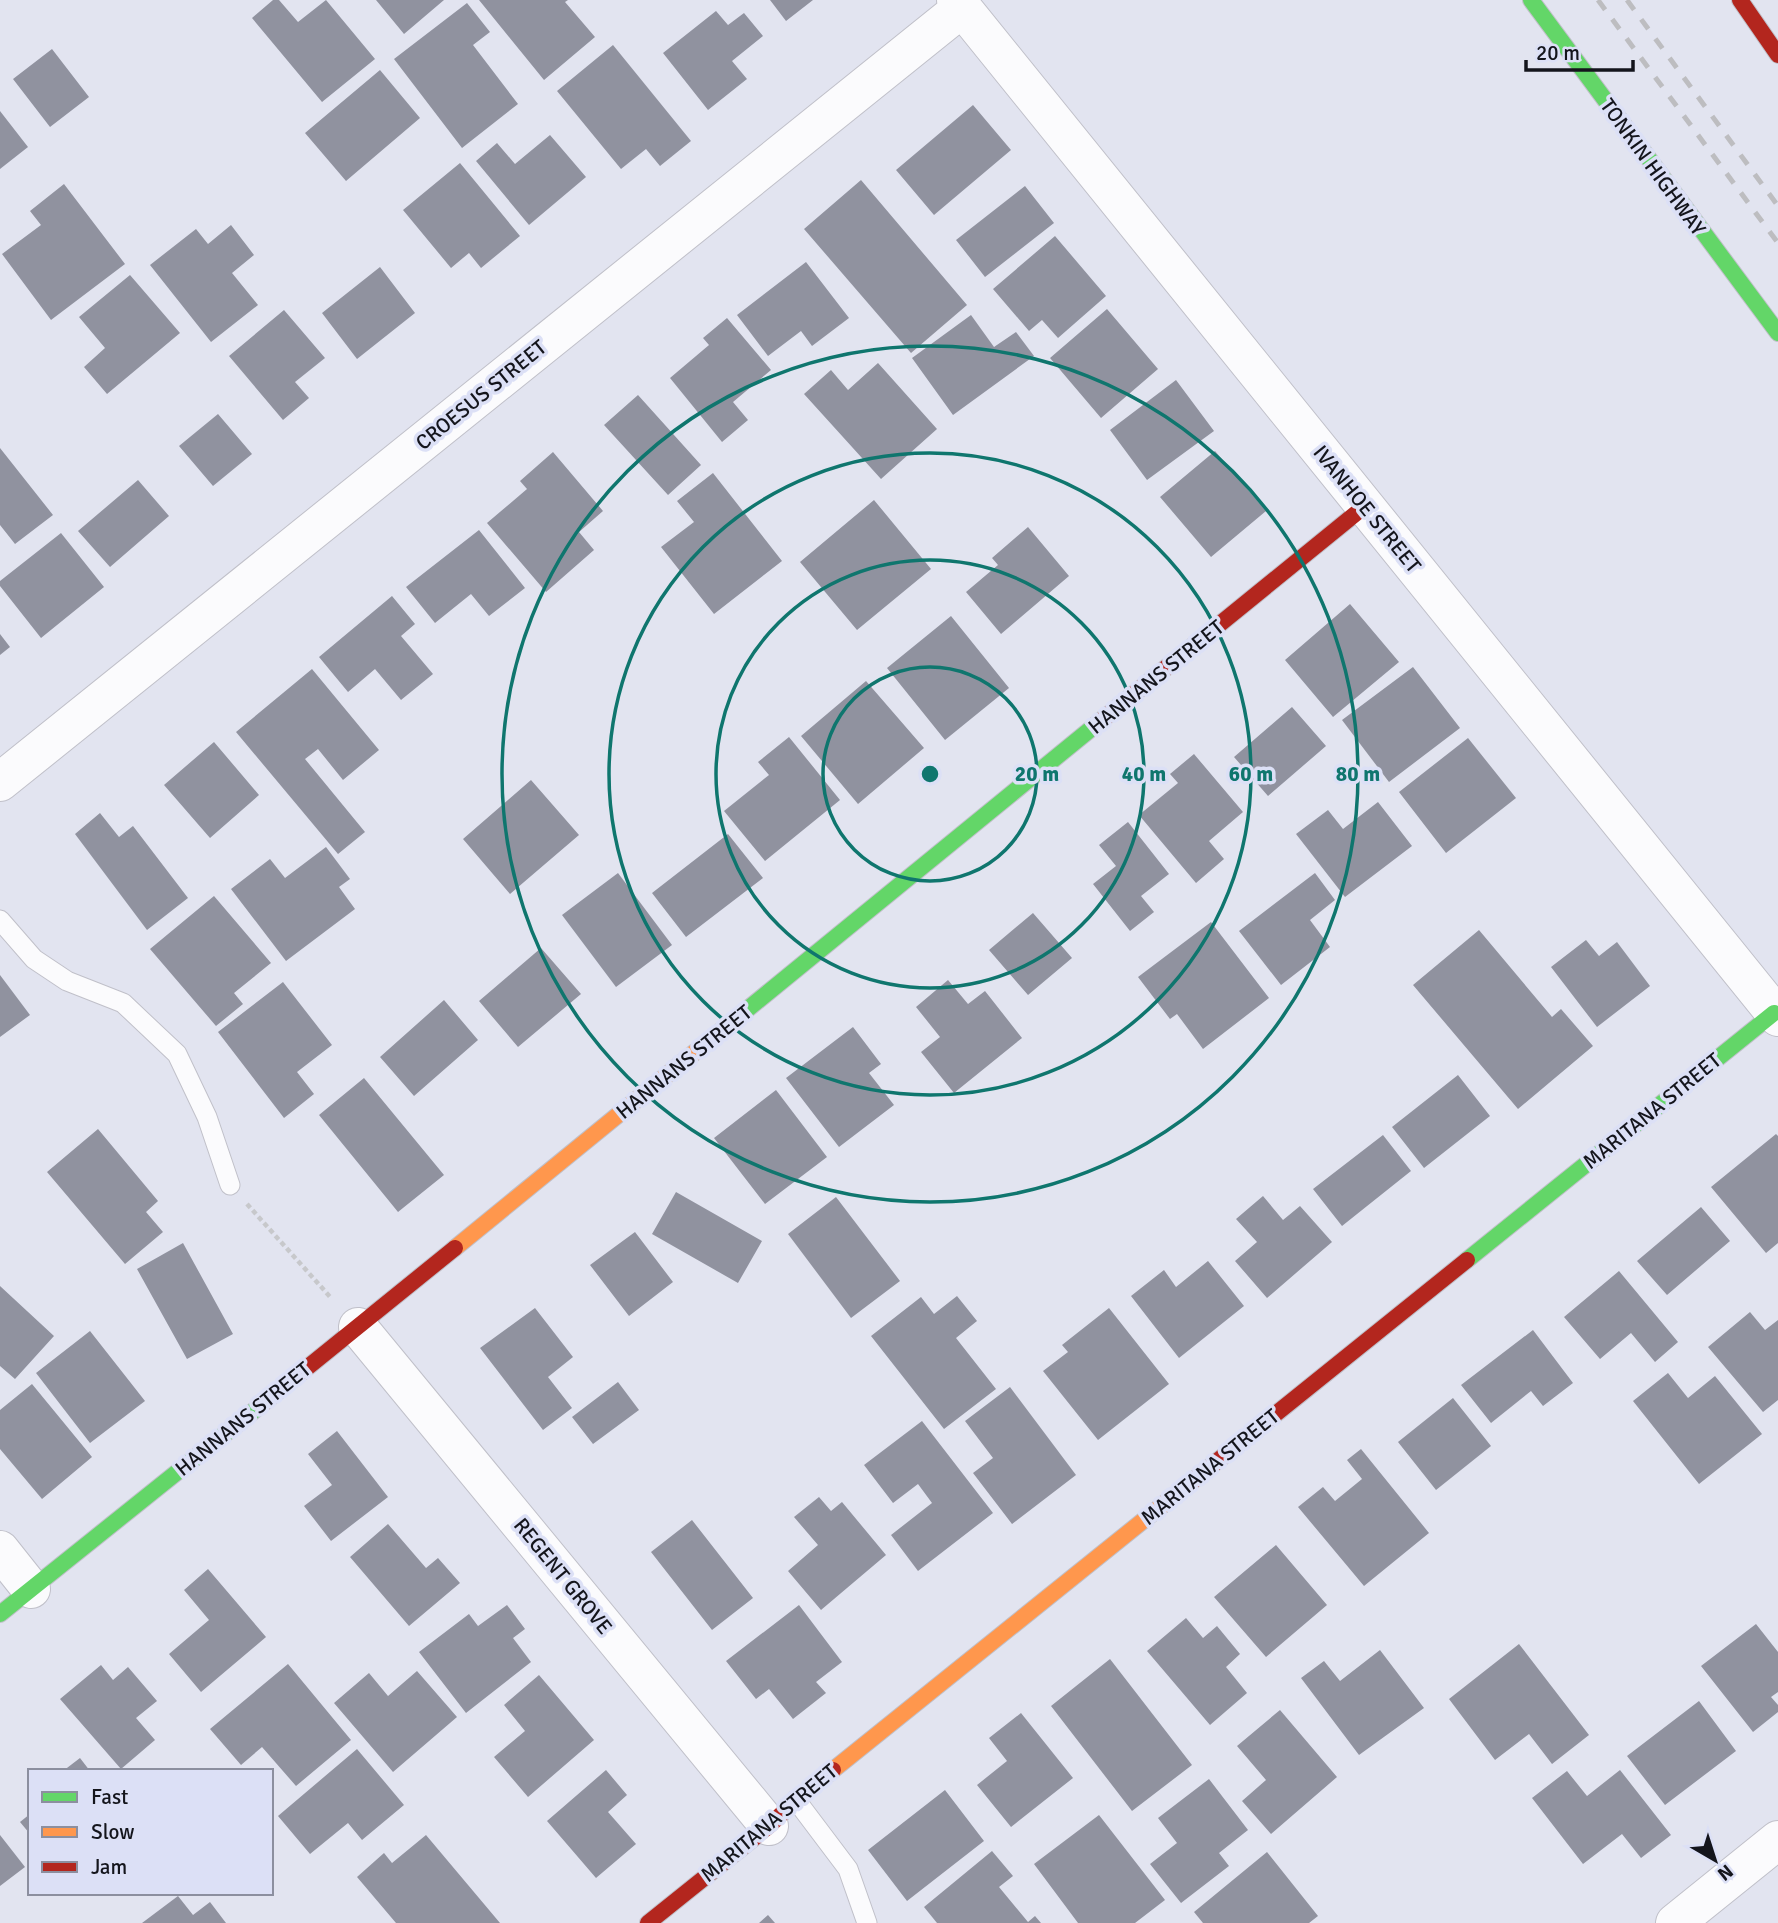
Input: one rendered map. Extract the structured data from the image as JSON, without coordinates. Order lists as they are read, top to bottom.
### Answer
{
  "streets": {
    "main road": ["TONKIN HIGHWAY", "HANNANS STREET", "MARITANA STREET"],
    "street": ["CROESUS STREET", "IVANHOE STREET", "REGENT GROVE"]
  },
  "crossings": [
    ["CROESUS STREET", "IVANHOE STREET"],
    ["IVANHOE STREET", "HANNANS STREET"],
    ["IVANHOE STREET", "MARITANA STREET"],
    ["HANNANS STREET", "REGENT GROVE"],
    ["MARITANA STREET", "REGENT GROVE"]
  ],
  "legend": ["Fast", "Slow", "Jam"],
  "scale_bar": "20 m",
  "north": "bottom right",
  "rings": [
    "20 m",
    "40 m",
    "60 m",
    "80 m"
  ]
}
